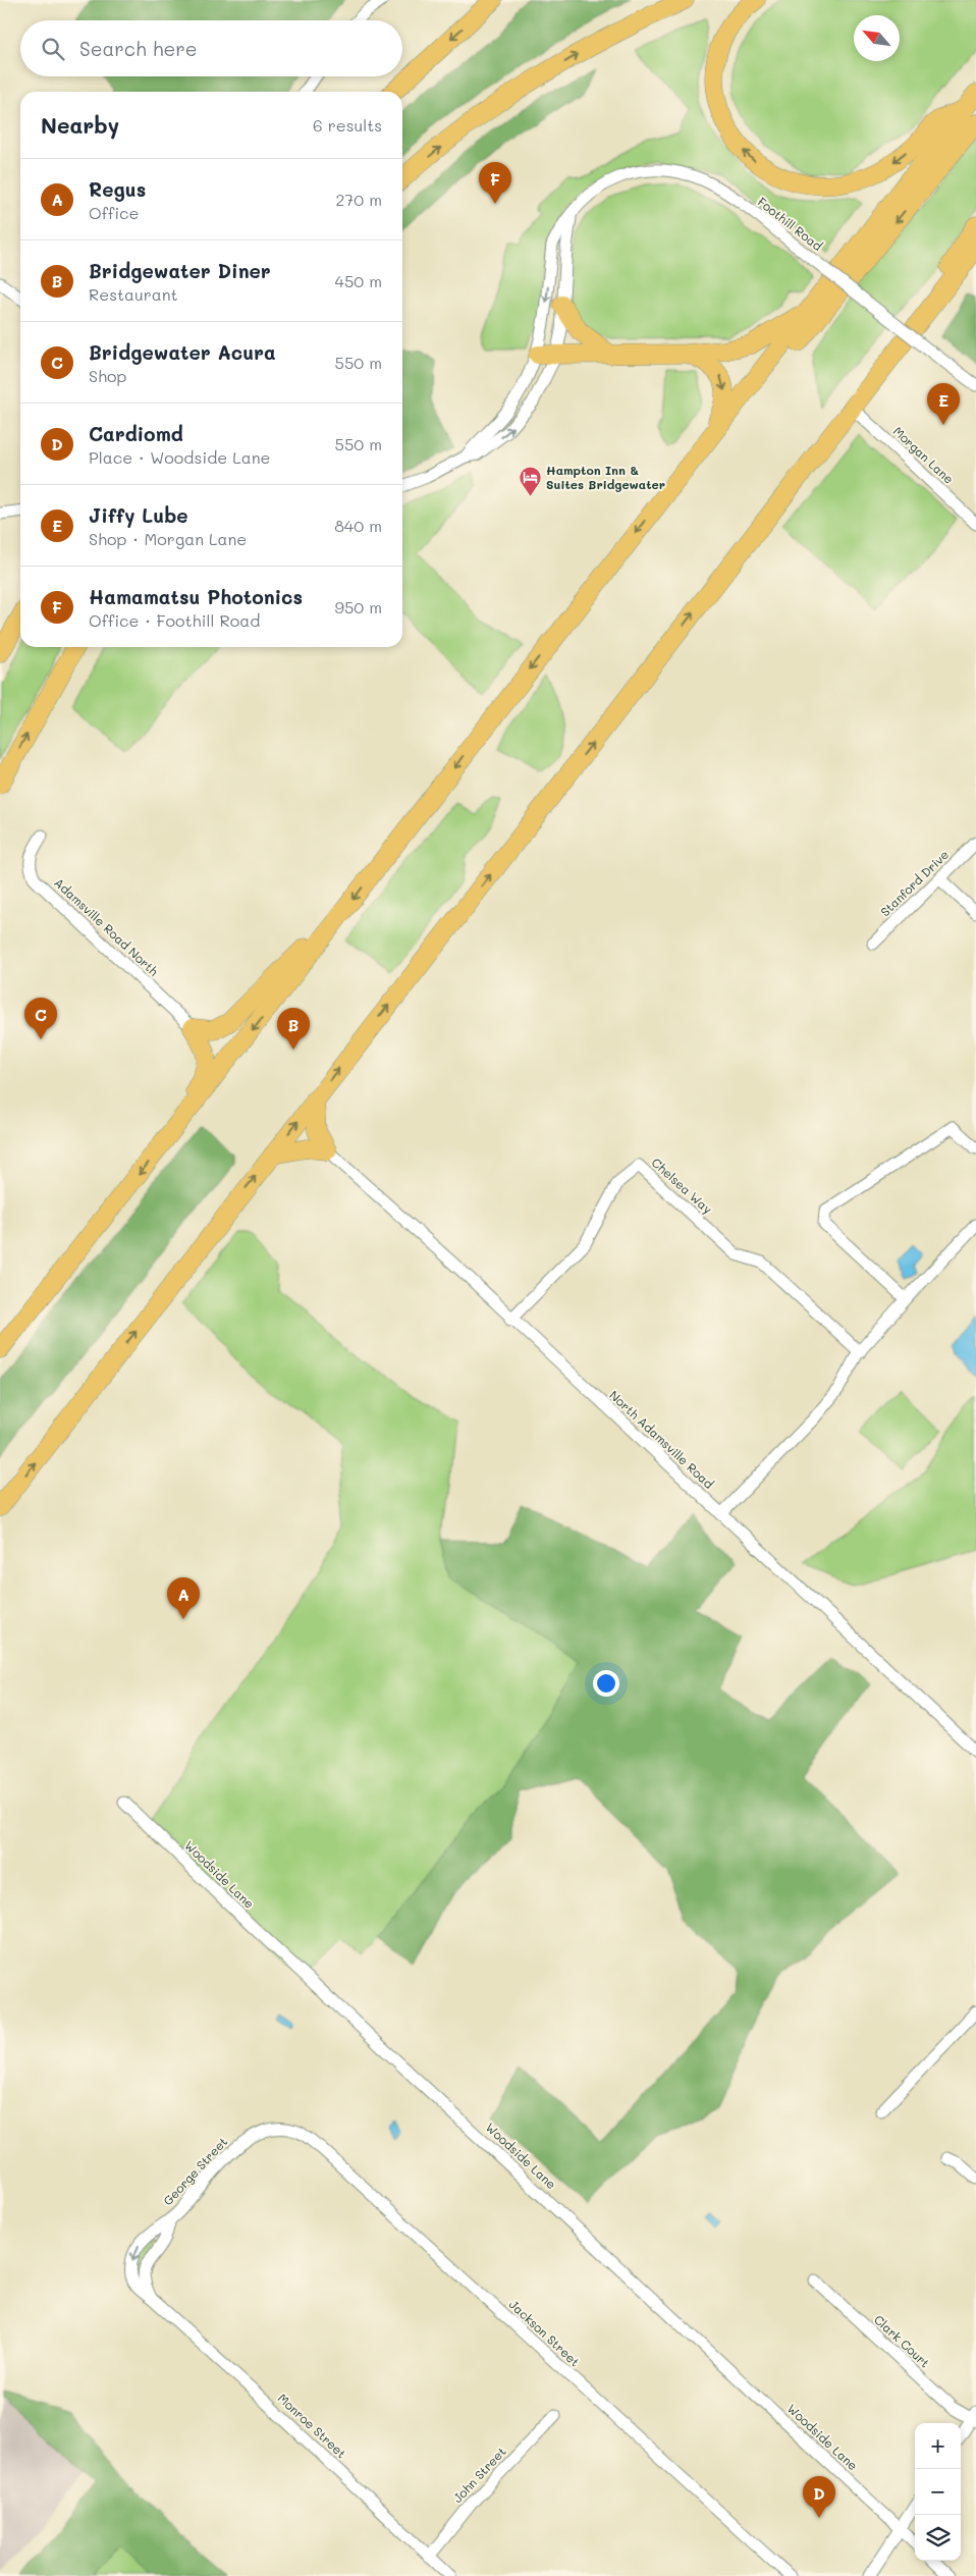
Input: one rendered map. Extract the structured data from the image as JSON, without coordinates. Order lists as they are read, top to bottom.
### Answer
{
  "streets": {
    "street": [
      "Foothill Road",
      "Morgan Lane",
      "Stanford Drive",
      "Adamsville Road North",
      "Chelsea Way",
      "North Adamsville Road",
      "Woodside Lane",
      "George Street",
      "Jackson Street",
      "Clark Court",
      "Monroe Street",
      "John Street"
    ]
  },
  "crossings": [
    ["Chelsea Way", "North Adamsville Road"],
    ["George Street", "Jackson Street"],
    ["George Street", "Monroe Street"],
    ["Monroe Street", "John Street"]
  ],
  "places": {
    "hotel": ["Hampton Inn & Suites Bridgewater"]
  },
  "north": "top left",
  "page": {
    "search": "Search here",
    "heading": ["Nearby", "6 results"],
    "list": [
      {
        "mark": "A",
        "name": "Regus",
        "note": "Office",
        "value": "270 m"
      },
      {
        "mark": "B",
        "name": "Bridgewater Diner",
        "note": "Restaurant",
        "value": "450 m"
      },
      {
        "mark": "C",
        "name": "Bridgewater Acura",
        "note": "Shop",
        "value": "550 m"
      },
      {
        "mark": "D",
        "name": "Cardiomd",
        "note": "Place · Woodside Lane",
        "value": "550 m"
      },
      {
        "mark": "E",
        "name": "Jiffy Lube",
        "note": "Shop · Morgan Lane",
        "value": "840 m"
      },
      {
        "mark": "F",
        "name": "Hamamatsu Photonics",
        "note": "Office · Foothill Road",
        "value": "950 m"
      }
    ],
    "pins": [
      "F",
      "E",
      "C",
      "B",
      "A",
      "D"
    ],
    "map_buttons": ["+", "−"]
  }
}
